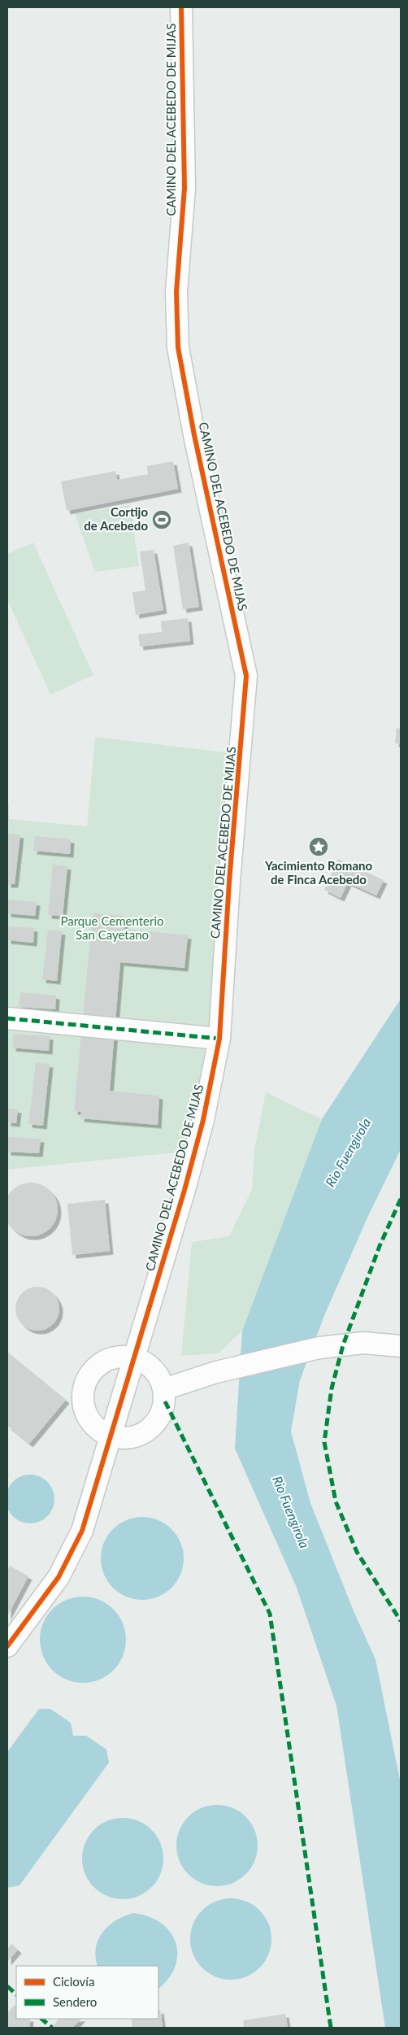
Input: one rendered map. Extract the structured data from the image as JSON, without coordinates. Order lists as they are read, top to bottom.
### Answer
{
  "streets": {
    "street": ["CAMINO DEL ACEBEDO DE MIJAS"]
  },
  "water": ["Rio Fuengirola"],
  "parks": ["Parque Cementerio San Cayetano"],
  "places": {
    "sports": ["Cortijo de Acebedo"],
    "place": ["Yacimiento Romano de Finca Acebedo"]
  },
  "legend": ["Ciclovía", "Sendero"]
}
